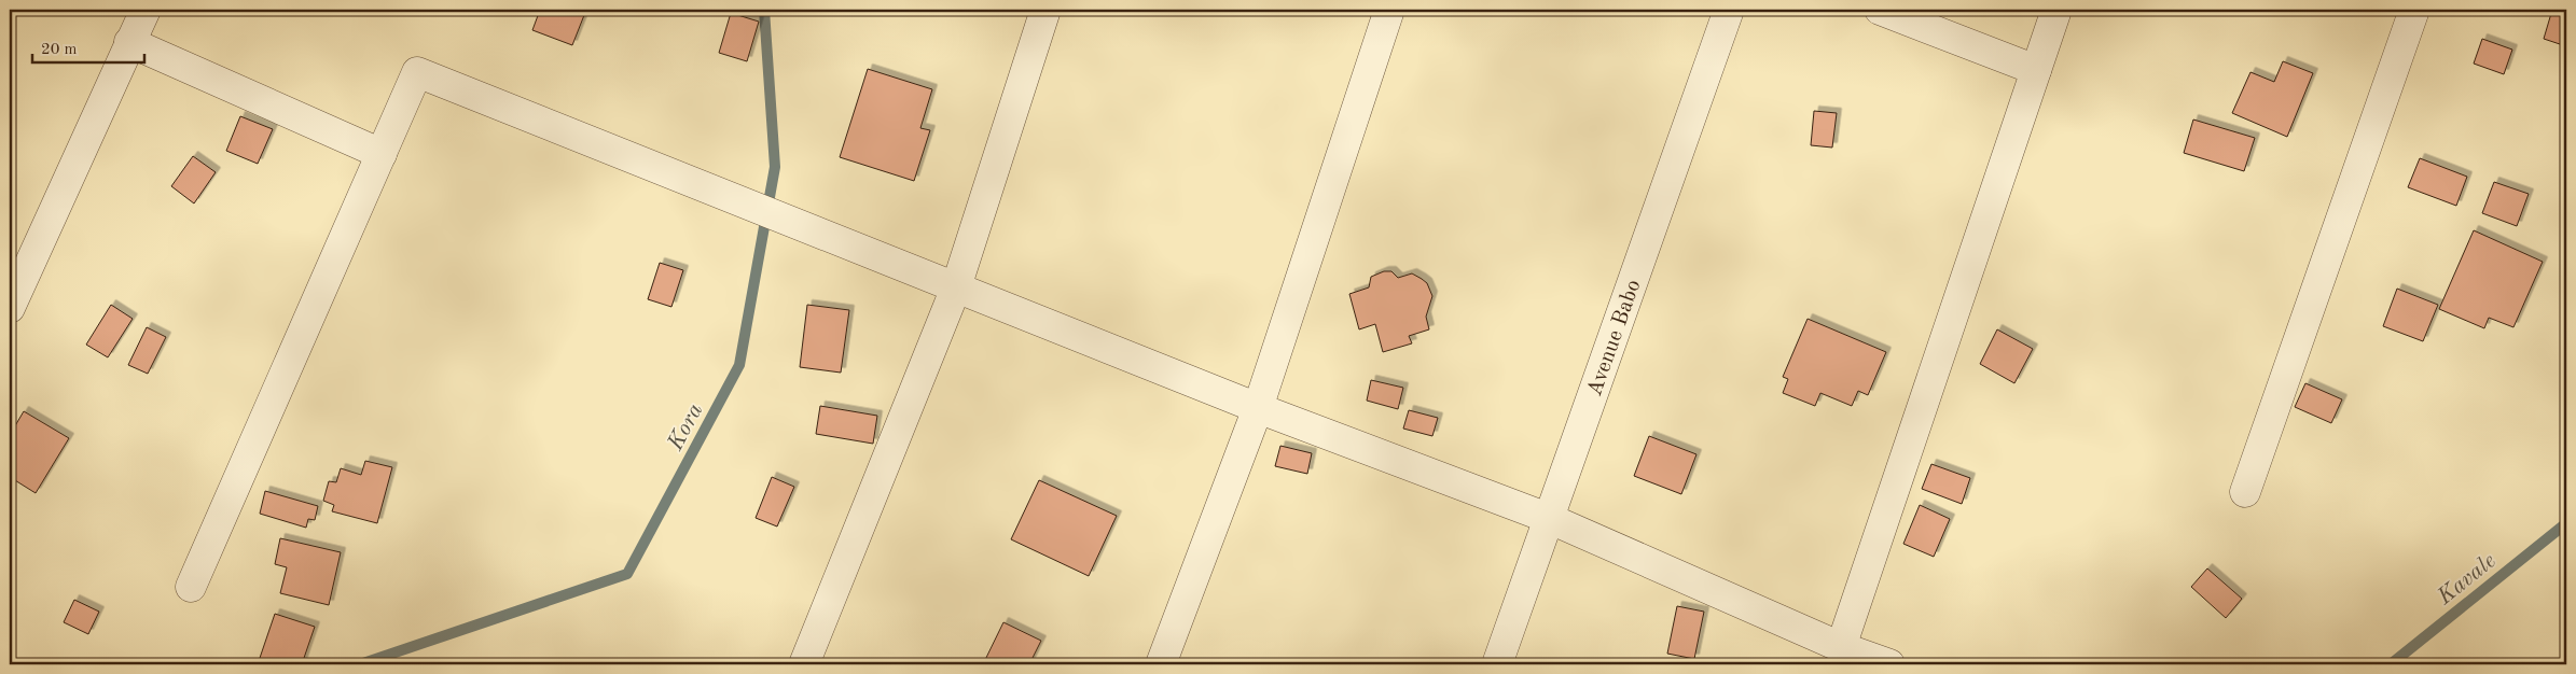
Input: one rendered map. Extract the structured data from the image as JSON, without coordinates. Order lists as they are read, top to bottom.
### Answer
{
  "streets": {
    "street": ["Avenue Babo"]
  },
  "water": ["Kora", "Kavale"],
  "scale_bar": "20 m"
}
